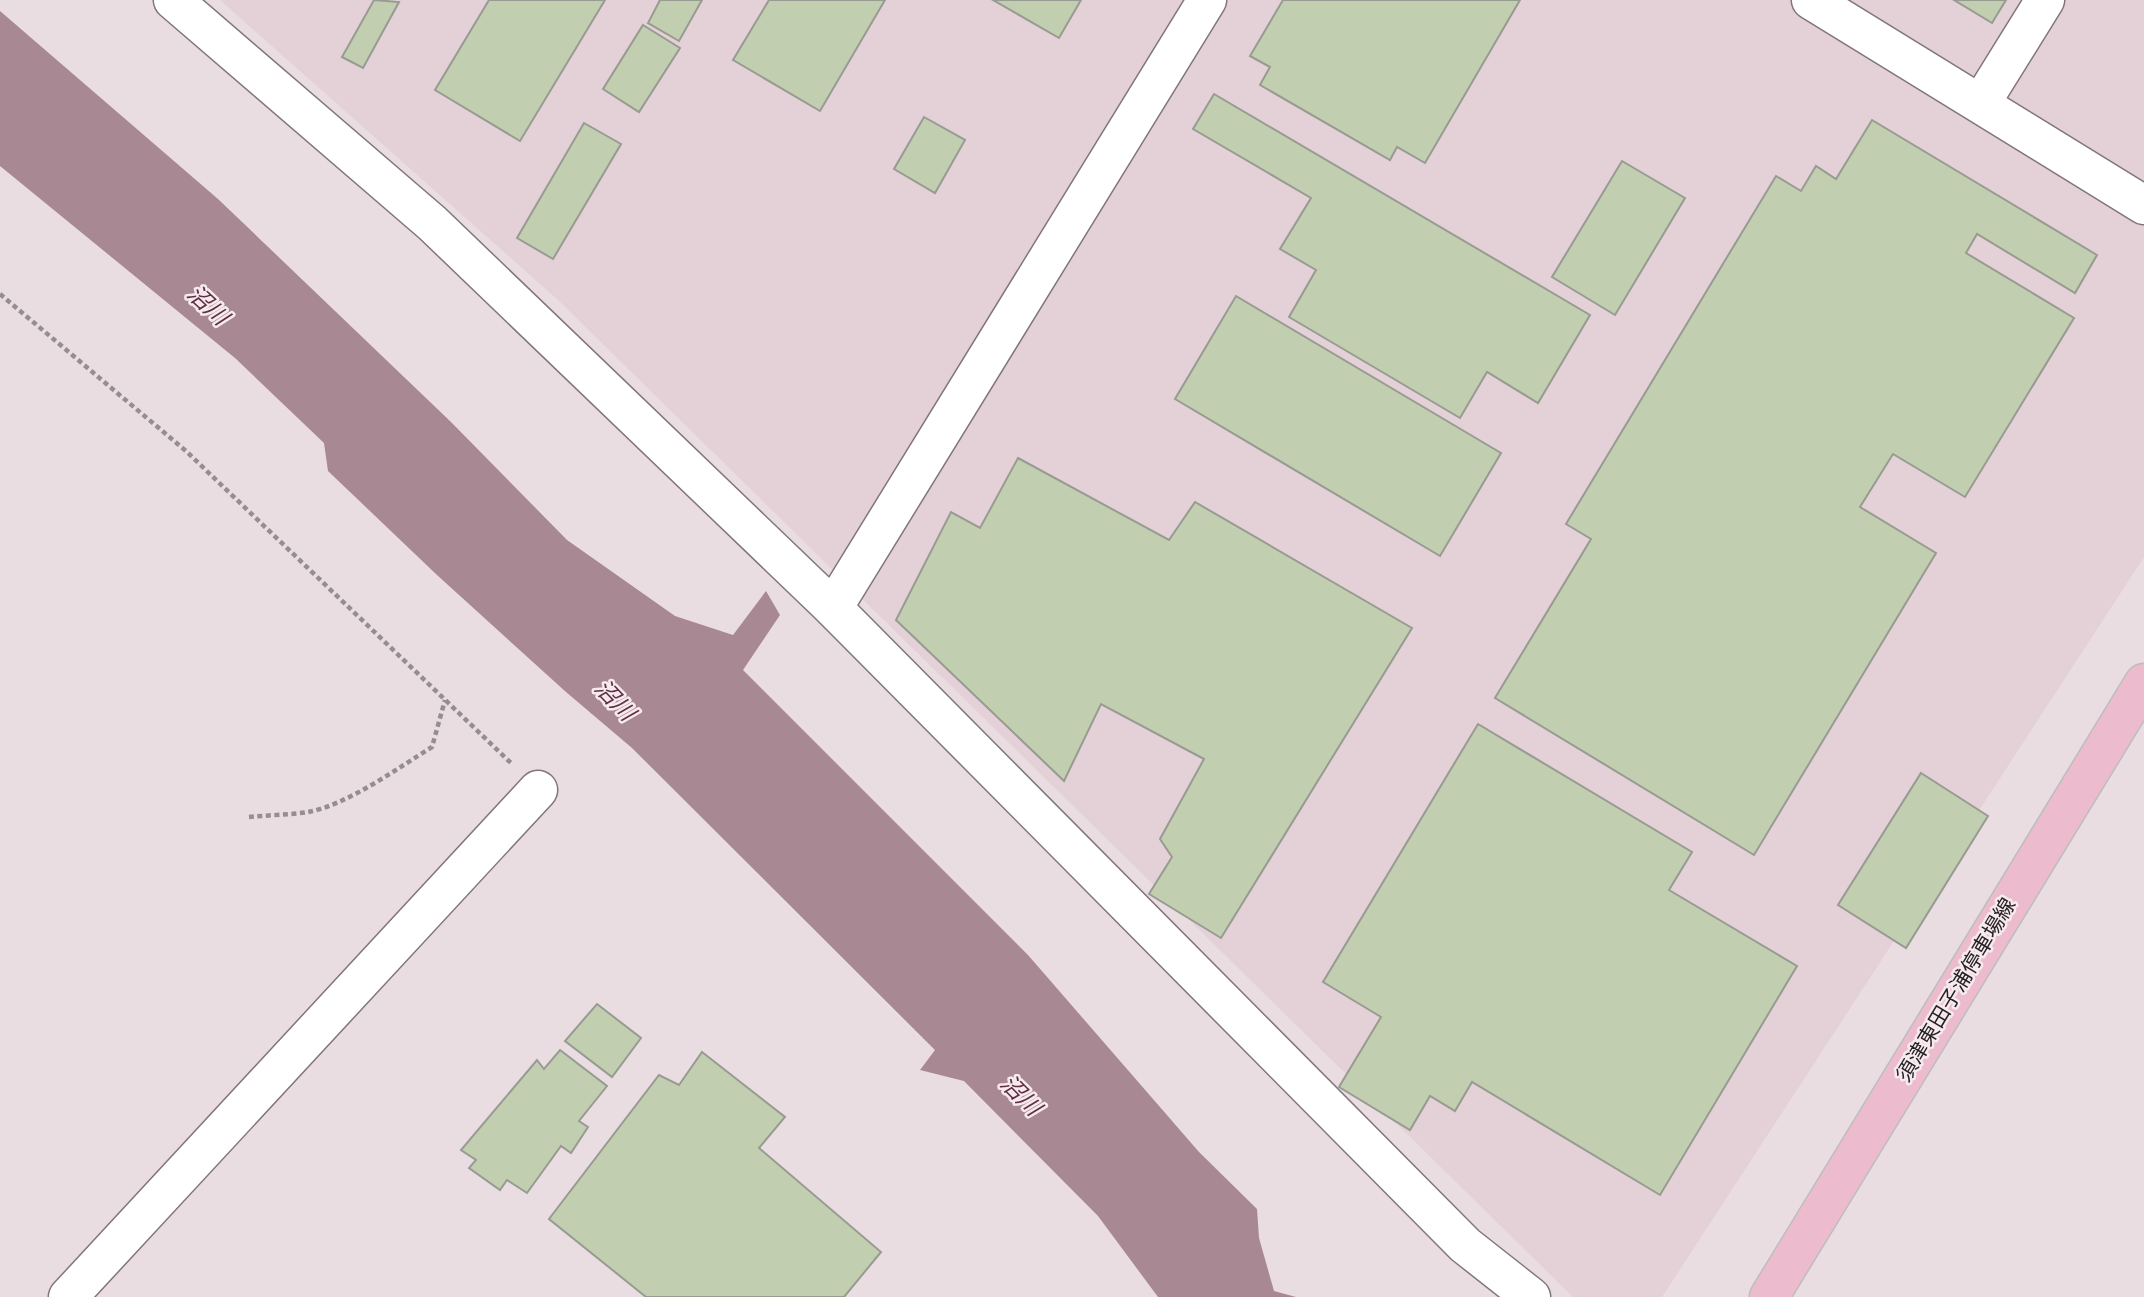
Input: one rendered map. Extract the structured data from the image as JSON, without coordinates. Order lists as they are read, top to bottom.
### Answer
{
  "streets": {
    "main road": ["須津東田子浦停車場線"]
  },
  "water": ["沼川"]
}
